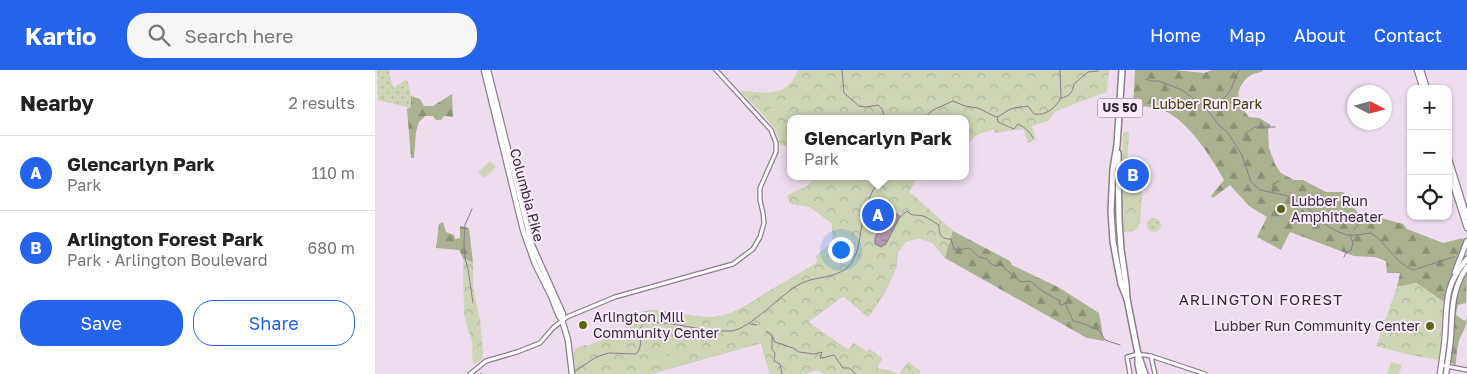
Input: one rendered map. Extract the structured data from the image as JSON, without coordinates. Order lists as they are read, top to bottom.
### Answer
{
  "streets": {
    "highway": ["US 50"],
    "main road": ["Columbia Pike"]
  },
  "districts": ["ARLINGTON FOREST"],
  "parks": ["Lubber Run Park"],
  "places": ["Lubber Run Amphitheater", "Arlington Mill Community Center", "Lubber Run Community Center"],
  "north": "right",
  "page": {
    "header": "Kartio",
    "search": "Search here",
    "nav": [
      "Home",
      "Map",
      "About",
      "Contact"
    ],
    "heading": ["Nearby", "2 results"],
    "map_buttons": ["+", "−"],
    "popup": ["Glencarlyn Park", "Park"],
    "list": [
      {
        "mark": "A",
        "name": "Glencarlyn Park",
        "note": "Park",
        "value": "110 m"
      },
      {
        "mark": "B",
        "name": "Arlington Forest Park",
        "note": "Park · Arlington Boulevard",
        "value": "680 m"
      }
    ],
    "pins": ["B", "A"],
    "buttons": ["Save", "Share"]
  }
}
